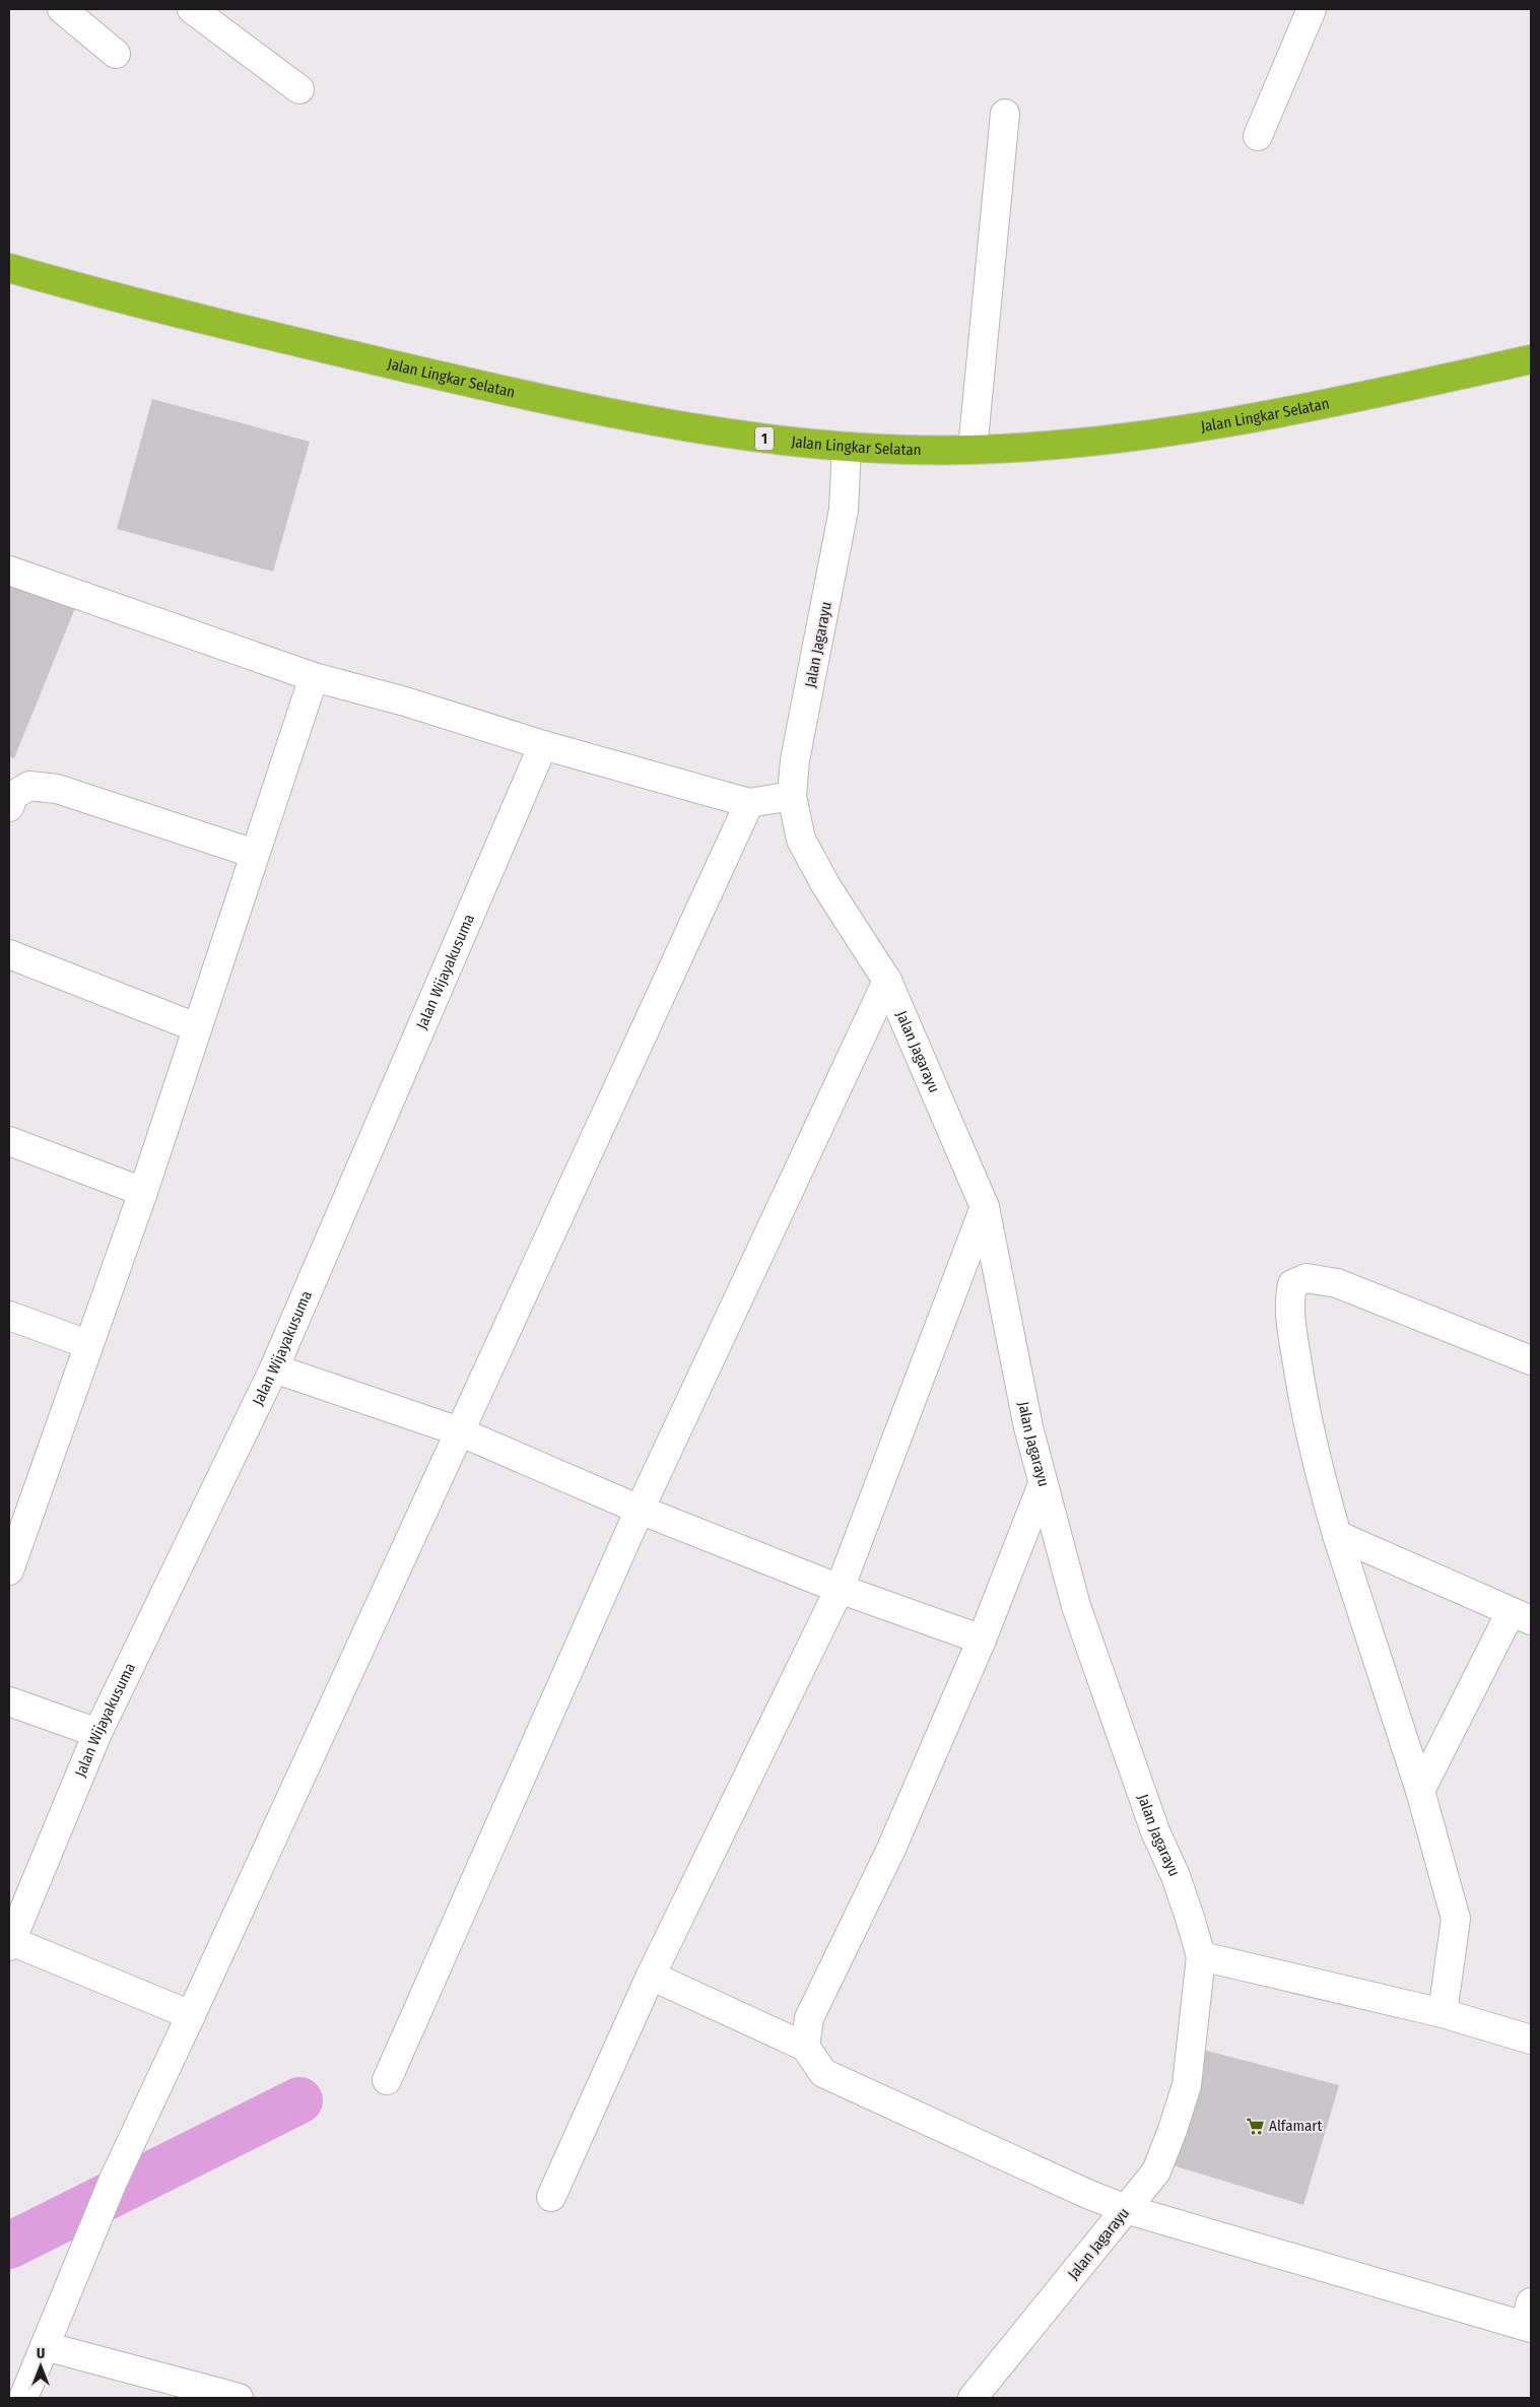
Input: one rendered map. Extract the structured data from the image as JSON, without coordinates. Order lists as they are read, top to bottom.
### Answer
{
  "streets": {
    "highway": ["Jalan Lingkar Selatan", "1"],
    "street": ["Jalan Jagarayu", "Jalan Wijayakusuma"]
  },
  "crossings": [
    ["Jalan Lingkar Selatan", "Jalan Jagarayu"]
  ],
  "places": {
    "supermarket": ["Alfamart"]
  },
  "north": "top"
}
